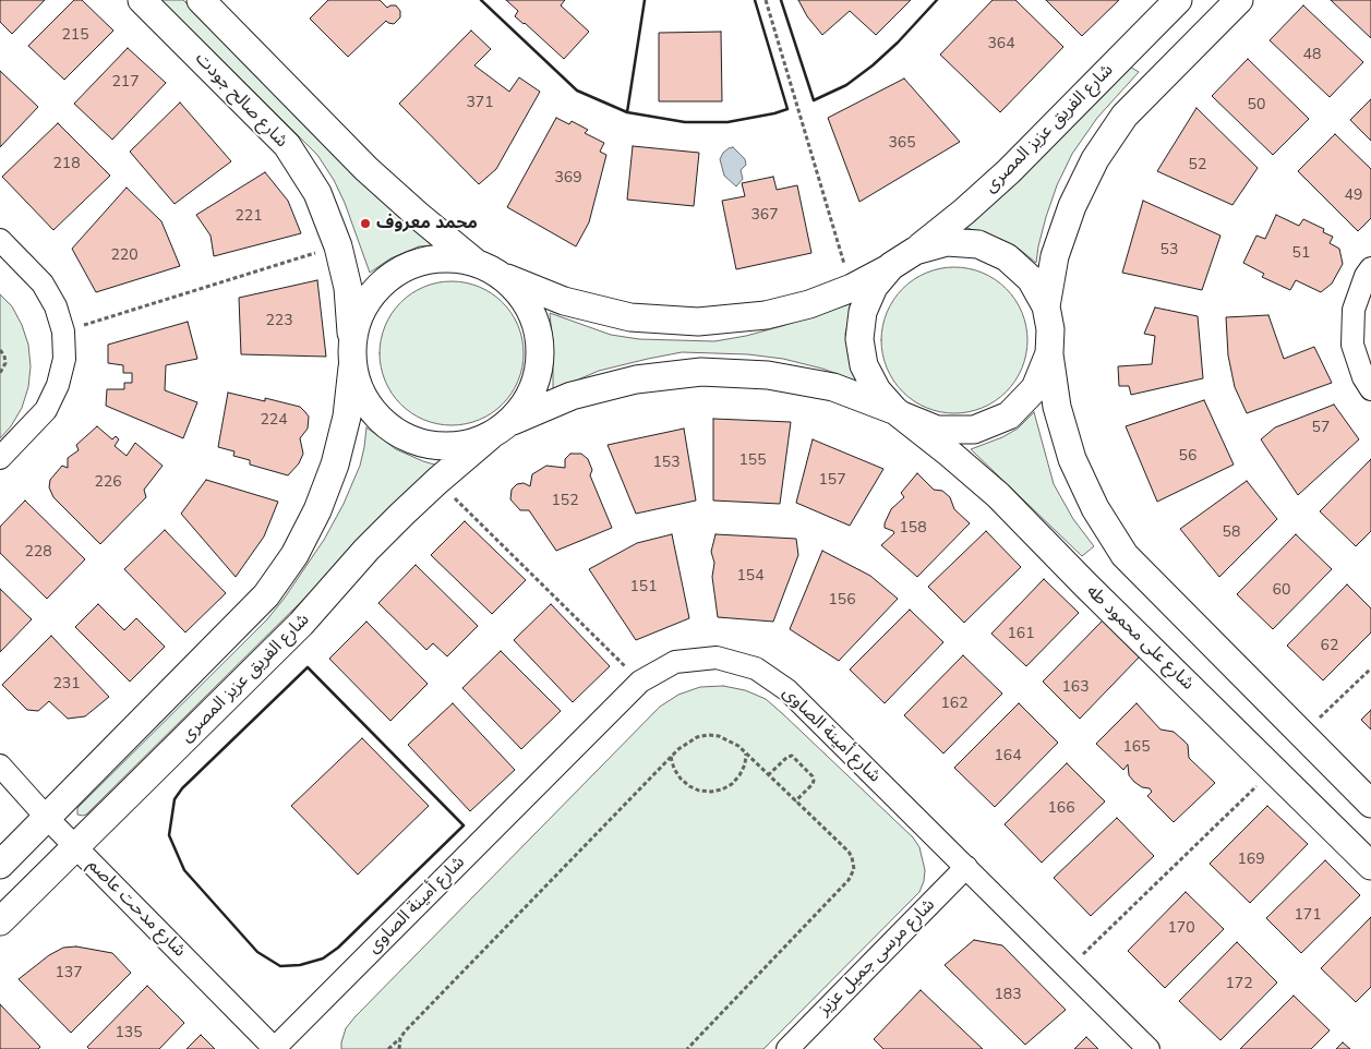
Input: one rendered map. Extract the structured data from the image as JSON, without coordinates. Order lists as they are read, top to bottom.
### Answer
{
  "streets": {
    "street": [
      "شارع صالح جودت",
      "شارع الفريق عزيز المصرى",
      "شارع على محمود طه",
      "شارع أمينة الصاوى",
      "شارع مدحت عاصم",
      "شارع مرسى جميل عزيز"
    ]
  },
  "crossings": [
    ["شارع صالح جودت", "شارع الفريق عزيز المصرى"],
    ["شارع الفريق عزيز المصرى", "شارع على محمود طه"],
    ["شارع الفريق عزيز المصرى", "شارع مدحت عاصم"],
    ["شارع أمينة الصاوى", "شارع مدحت عاصم"],
    ["شارع أمينة الصاوى", "شارع مرسى جميل عزيز"]
  ],
  "places": ["محمد معروف"],
  "house_numbers": [
    "215",
    "364",
    "48",
    "217",
    "371",
    "50",
    "365",
    "218",
    "52",
    "369",
    "49",
    "367",
    "221",
    "53",
    "51",
    "220",
    "223",
    "224",
    "57",
    "56",
    "155",
    "153",
    "157",
    "226",
    "152",
    "158",
    "58",
    "228",
    "154",
    "151",
    "60",
    "156",
    "161",
    "62",
    "231",
    "163",
    "162",
    "165",
    "164",
    "166",
    "169",
    "171",
    "170",
    "137",
    "172",
    "183",
    "135"
  ]
}
